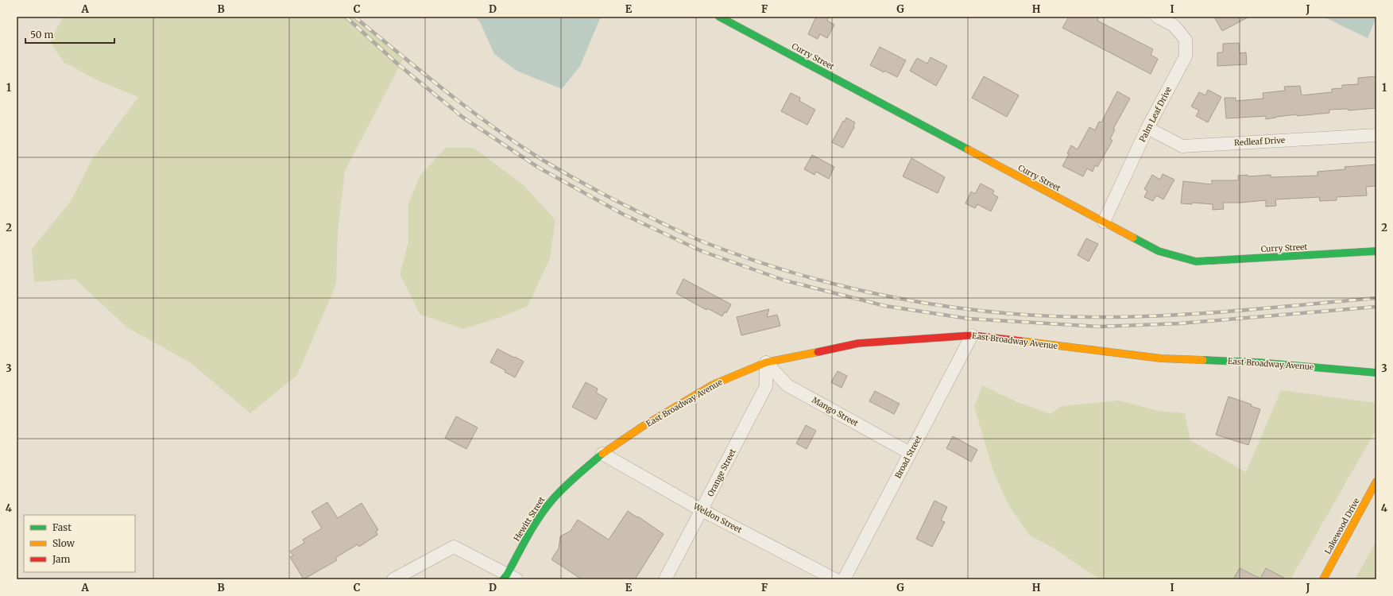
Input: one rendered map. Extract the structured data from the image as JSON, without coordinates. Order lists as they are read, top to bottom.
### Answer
{
  "streets": {
    "main road": [
      "Curry Street",
      "East Broadway Avenue",
      "Hewitt Street",
      "Lakewood Drive"
    ],
    "street": [
      "Palm Leaf Drive",
      "Redleaf Drive",
      "Mango Street",
      "Broad Street",
      "Orange Street",
      "Weldon Street"
    ]
  },
  "crossings": [
    ["Curry Street", "Palm Leaf Drive"],
    ["Palm Leaf Drive", "Redleaf Drive"],
    ["East Broadway Avenue", "Mango Street"],
    ["East Broadway Avenue", "Broad Street"],
    ["East Broadway Avenue", "Orange Street"],
    ["East Broadway Avenue", "Weldon Street"],
    ["East Broadway Avenue", "Hewitt Street"],
    ["Mango Street", "Broad Street"],
    ["Mango Street", "Orange Street"],
    ["Orange Street", "Weldon Street"],
    ["Weldon Street", "Hewitt Street"]
  ],
  "legend": ["Fast", "Slow", "Jam"],
  "scale_bar": "50 m",
  "grid": {
    "columns": [
      "A",
      "B",
      "C",
      "D",
      "E",
      "F",
      "G",
      "H",
      "I",
      "J"
    ],
    "rows": [
      "1",
      "2",
      "3",
      "4"
    ]
  }
}
